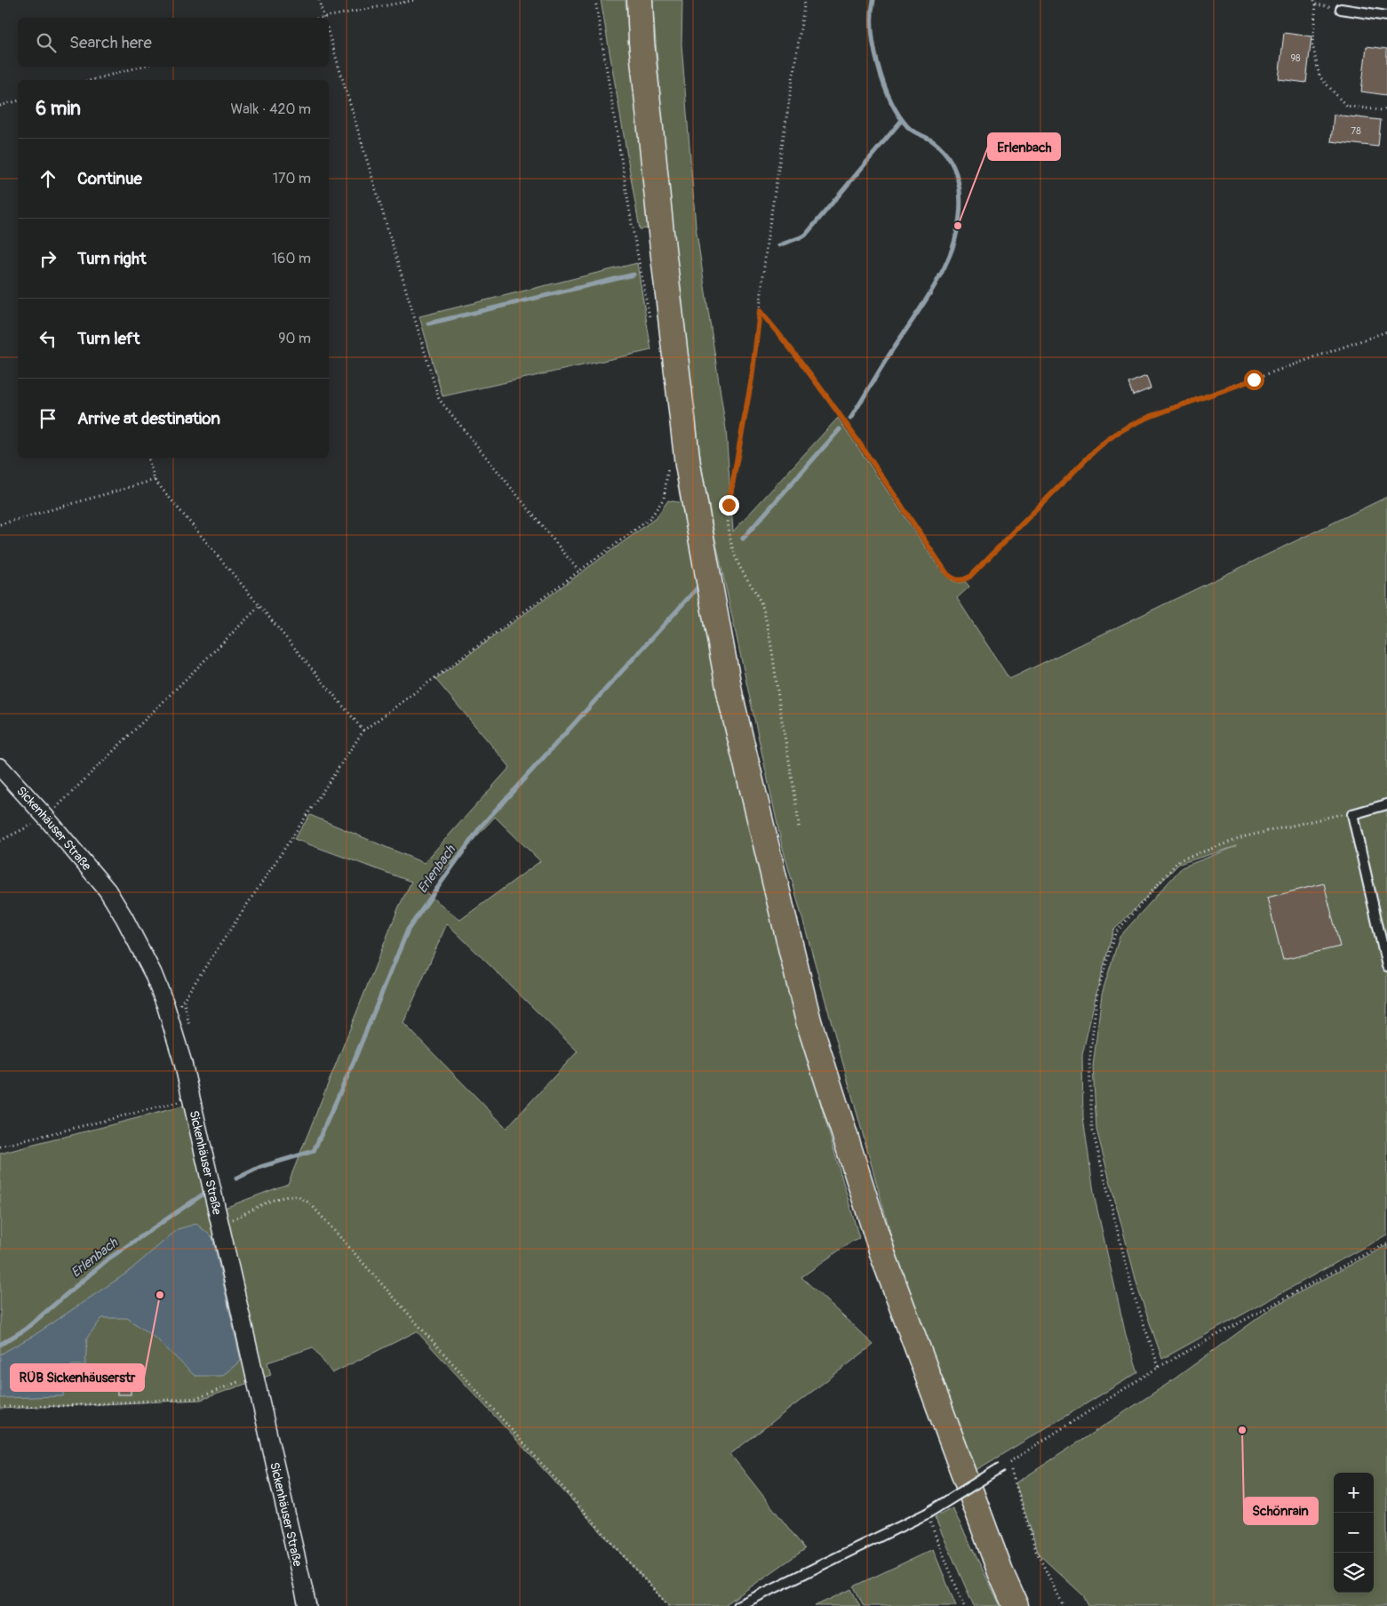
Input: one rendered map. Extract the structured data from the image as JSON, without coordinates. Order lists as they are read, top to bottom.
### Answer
{
  "streets": {
    "street": ["Sickenhäuser Straße"]
  },
  "water": ["Erlenbach"],
  "places": ["Erlenbach", "RÜB Sickenhäuserstr", "Schönrain"],
  "house_numbers": ["98", "78"],
  "page": {
    "search": "Search here",
    "heading": ["6 min", "Walk · 420 m"],
    "list": [
      ["Continue", "170 m"],
      ["Turn right", "160 m"],
      ["Turn left", "90 m"],
      "Arrive at destination"
    ],
    "map_buttons": ["+", "−"]
  }
}
